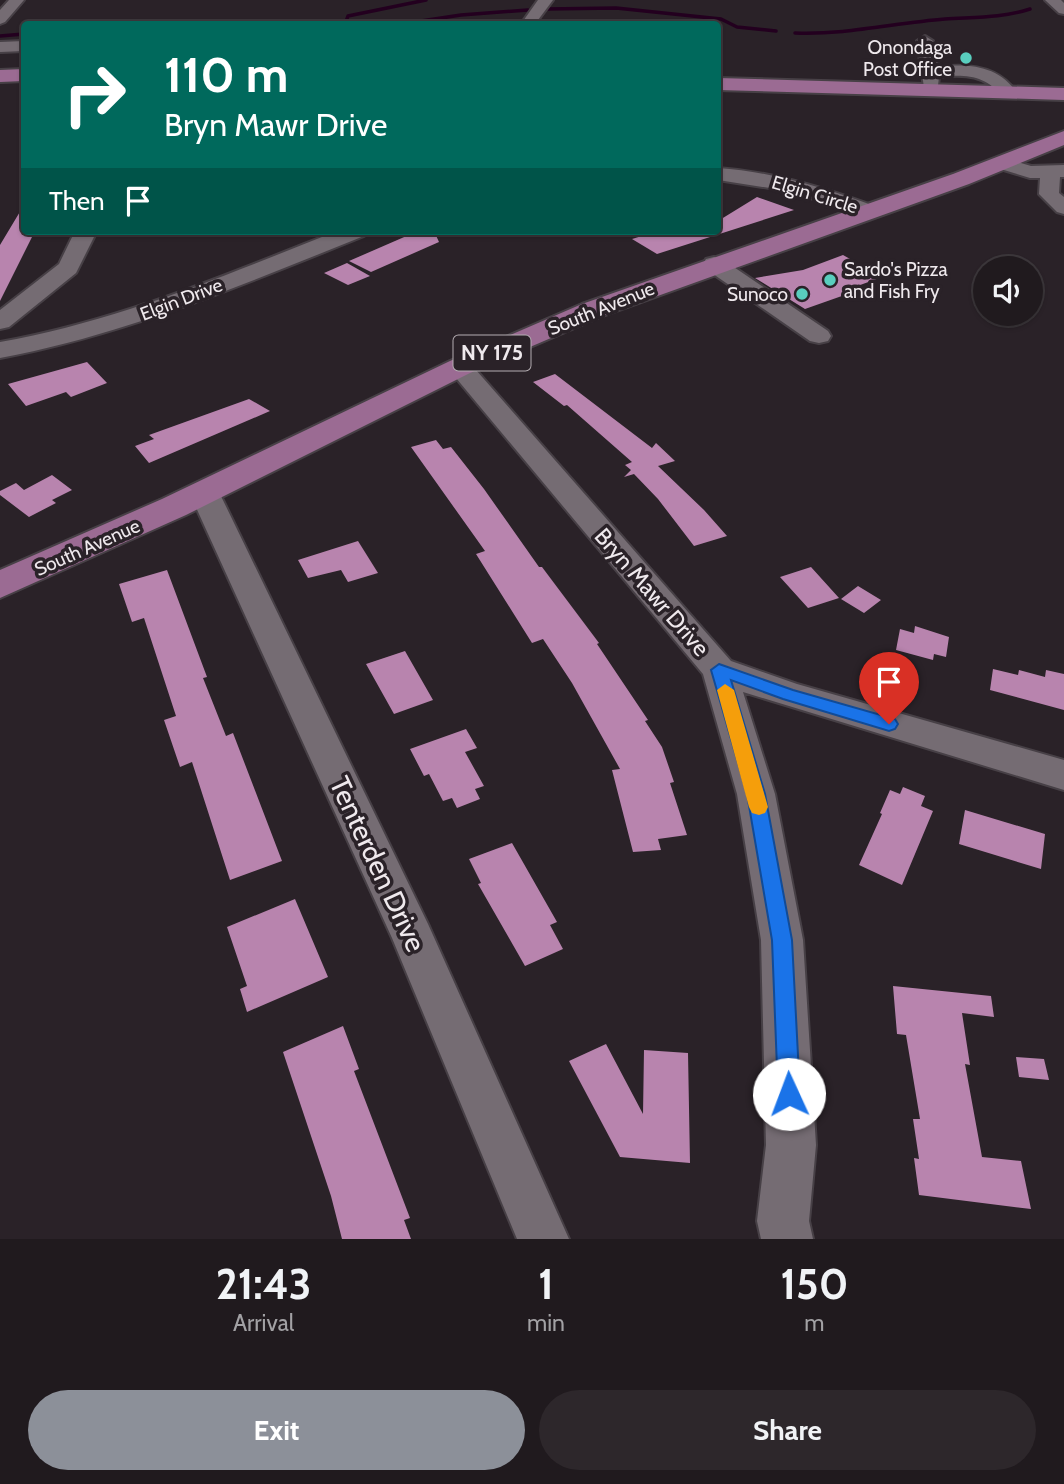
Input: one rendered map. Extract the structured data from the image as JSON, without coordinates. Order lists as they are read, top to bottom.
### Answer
{
  "streets": {
    "main road": ["South Avenue", "NY 175"],
    "street": [
      "Elgin Circle",
      "Elgin Drive",
      "Bryn Mawr Drive",
      "Tenterden Drive"
    ]
  },
  "crossings": [
    ["Elgin Circle", "South Avenue"],
    ["South Avenue", "Bryn Mawr Drive"],
    ["South Avenue", "Tenterden Drive"]
  ],
  "places": ["Onondaga Post Office", "Sardo's Pizza and Fish Fry", "Sunoco"],
  "page": {
    "turn": ["110 m", "Bryn Mawr Drive"],
    "then": "Then",
    "eta": [
      "21:43",
      "Arrival",
      "1",
      "min",
      "150",
      "m"
    ],
    "buttons": ["Exit", "Share"]
  }
}
